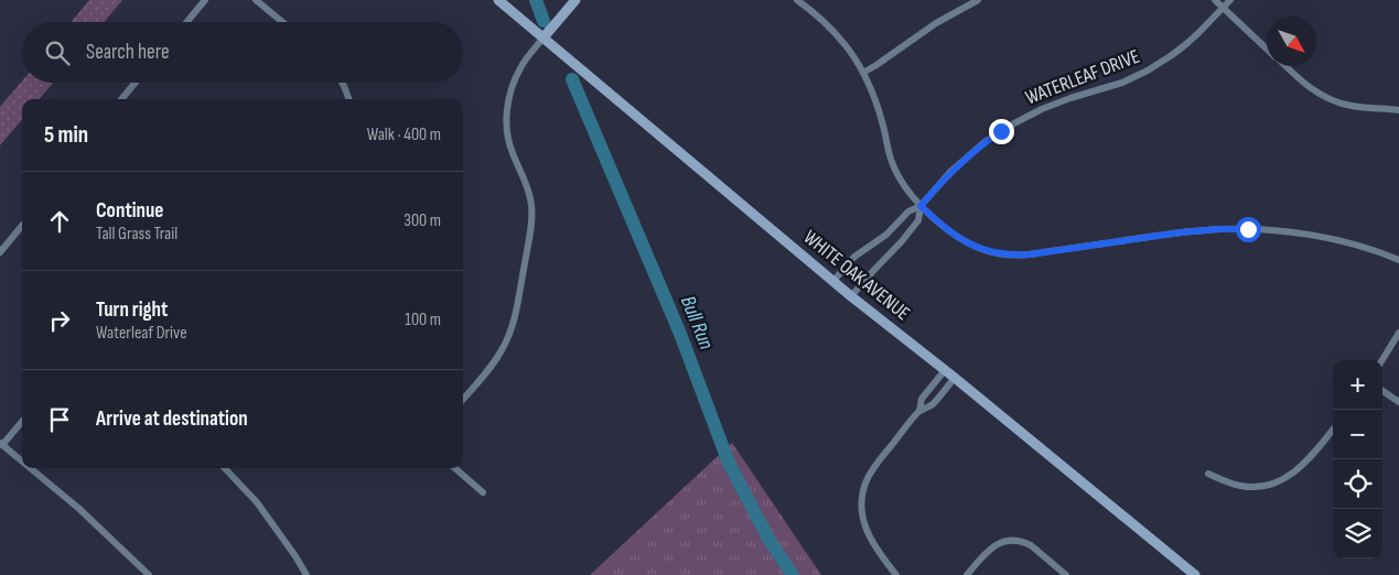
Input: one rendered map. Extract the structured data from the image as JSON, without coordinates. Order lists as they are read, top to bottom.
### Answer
{
  "streets": {
    "street": ["WATERLEAF DRIVE", "WHITE OAK AVENUE"]
  },
  "crossings": [
    ["WATERLEAF DRIVE", "WHITE OAK AVENUE"]
  ],
  "water": ["Bull Run"],
  "north": "bottom right",
  "page": {
    "search": "Search here",
    "heading": ["5 min", "Walk · 400 m"],
    "list": [
      ["Continue", "Tall Grass Trail", "300 m"],
      ["Turn right", "Waterleaf Drive", "100 m"],
      "Arrive at destination"
    ],
    "map_buttons": ["+", "−"]
  }
}
